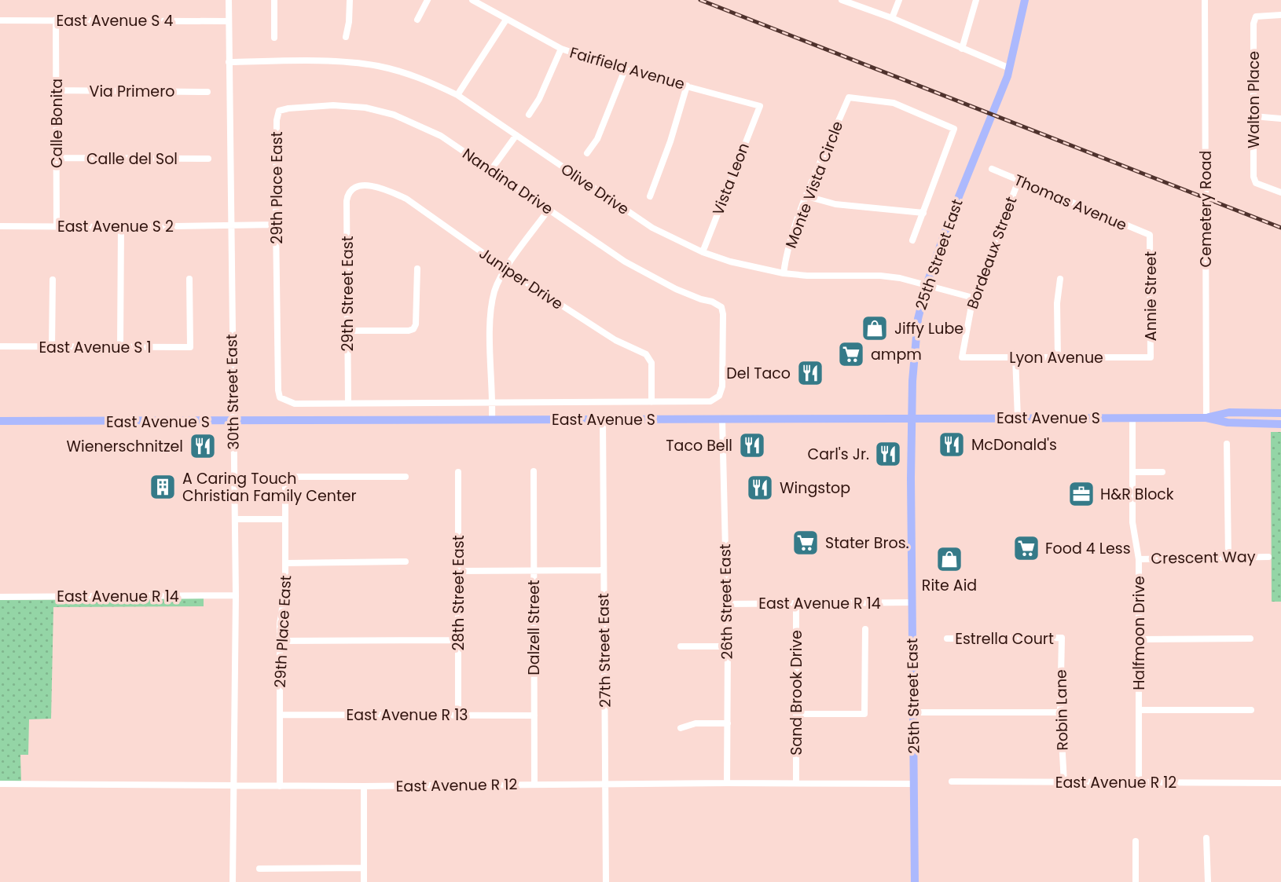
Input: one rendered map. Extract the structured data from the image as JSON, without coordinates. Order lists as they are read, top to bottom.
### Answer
{
  "streets": {
    "main road": ["25th Street East", "East Avenue S"],
    "street": [
      "East Avenue S 4",
      "Fairfield Avenue",
      "Via Primero",
      "Walton Place",
      "Calle Bonita",
      "Calle del Sol",
      "Vista Leon",
      "Nandina Drive",
      "Monte Vista Circle",
      "29th Place East",
      "Olive Drive",
      "Thomas Avenue",
      "Cemetery Road",
      "East Avenue S 2",
      "Bordeaux Street",
      "Juniper Drive",
      "29th Street East",
      "Annie Street",
      "East Avenue S 1",
      "Lyon Avenue",
      "30th Street East",
      "Crescent Way",
      "28th Street East",
      "East Avenue R 14",
      "26th Street East",
      "Dalzell Street",
      "Halfmoon Drive",
      "Estrella Court",
      "27th Street East",
      "Sand Brook Drive",
      "Robin Lane",
      "East Avenue R 13",
      "East Avenue R 12"
    ]
  },
  "crossings": [
    ["East Avenue S 4", "Calle Bonita"],
    ["East Avenue S 4", "30th Street East"],
    ["Fairfield Avenue", "Vista Leon"],
    ["Via Primero", "Calle Bonita"],
    ["Calle Bonita", "Calle del Sol"],
    ["Calle Bonita", "East Avenue S 2"],
    ["Vista Leon", "Olive Drive"],
    ["Nandina Drive", "29th Place East"],
    ["Nandina Drive", "East Avenue S"],
    ["Monte Vista Circle", "Olive Drive"],
    ["29th Place East", "East Avenue S 2"],
    ["29th Place East", "East Avenue S"],
    ["29th Place East", "East Avenue R 13"],
    ["29th Place East", "East Avenue R 12"],
    ["Olive Drive", "Bordeaux Street"],
    ["Olive Drive", "25th Street East"],
    ["Olive Drive", "30th Street East"],
    ["Thomas Avenue", "Bordeaux Street"],
    ["Thomas Avenue", "Annie Street"],
    ["Cemetery Road", "East Avenue S"],
    ["East Avenue S 2", "30th Street East"],
    ["Bordeaux Street", "Lyon Avenue"],
    ["25th Street East", "East Avenue S"],
    ["25th Street East", "East Avenue R 14"],
    ["25th Street East", "East Avenue R 12"],
    ["Juniper Drive", "29th Street East"],
    ["Juniper Drive", "East Avenue S"],
    ["29th Street East", "East Avenue S"],
    ["Annie Street", "Lyon Avenue"],
    ["30th Street East", "East Avenue S"],
    ["30th Street East", "East Avenue R 14"],
    ["30th Street East", "East Avenue R 12"],
    ["East Avenue S", "26th Street East"],
    ["East Avenue S", "Halfmoon Drive"],
    ["East Avenue S", "27th Street East"],
    ["Crescent Way", "Halfmoon Drive"],
    ["28th Street East", "East Avenue R 13"],
    ["East Avenue R 14", "26th Street East"],
    ["East Avenue R 14", "Sand Brook Drive"],
    ["26th Street East", "East Avenue R 12"],
    ["Dalzell Street", "East Avenue R 13"],
    ["Dalzell Street", "East Avenue R 12"],
    ["Halfmoon Drive", "East Avenue R 12"],
    ["Estrella Court", "Robin Lane"],
    ["27th Street East", "East Avenue R 12"],
    ["Sand Brook Drive", "East Avenue R 12"],
    ["Robin Lane", "East Avenue R 12"]
  ],
  "places": {
    "shop": ["Jiffy Lube", "Rite Aid"],
    "supermarket": ["ampm", "Stater Bros.", "Food 4 Less"],
    "restaurant": [
      "Del Taco",
      "McDonald's",
      "Taco Bell",
      "Wienerschnitzel",
      "Carl's Jr.",
      "Wingstop"
    ],
    "building": ["A Caring Touch Christian Family Center"],
    "office": ["H&R Block"]
  }
}
